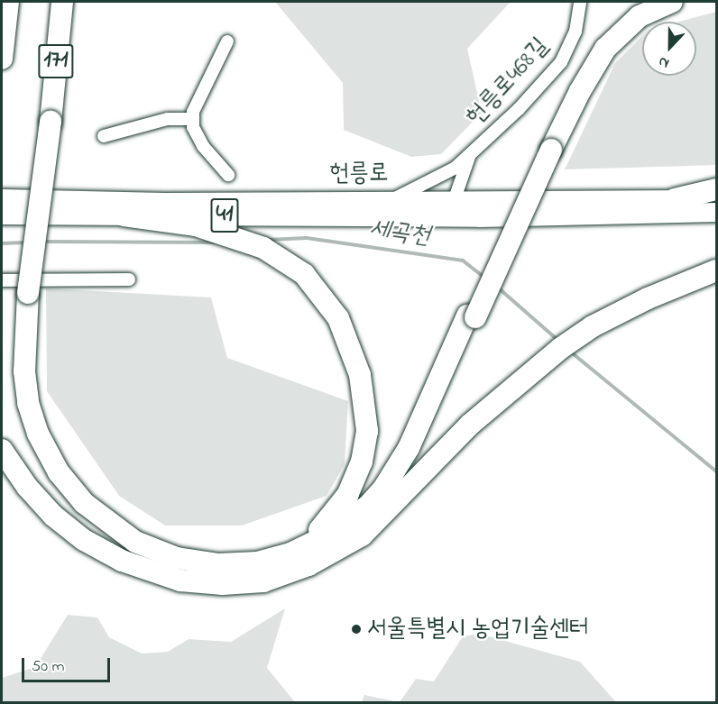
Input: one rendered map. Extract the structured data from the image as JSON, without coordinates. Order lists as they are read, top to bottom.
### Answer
{
  "streets": {
    "highway": ["171"],
    "main road": ["헌릉로", "41"],
    "street": ["헌릉로468길"]
  },
  "crossings": [
    ["헌릉로468길", "헌릉로"]
  ],
  "water": ["세곡천"],
  "places": ["서울특별시 농업기술센터"],
  "scale_bar": "50 m",
  "north": "bottom"
}
